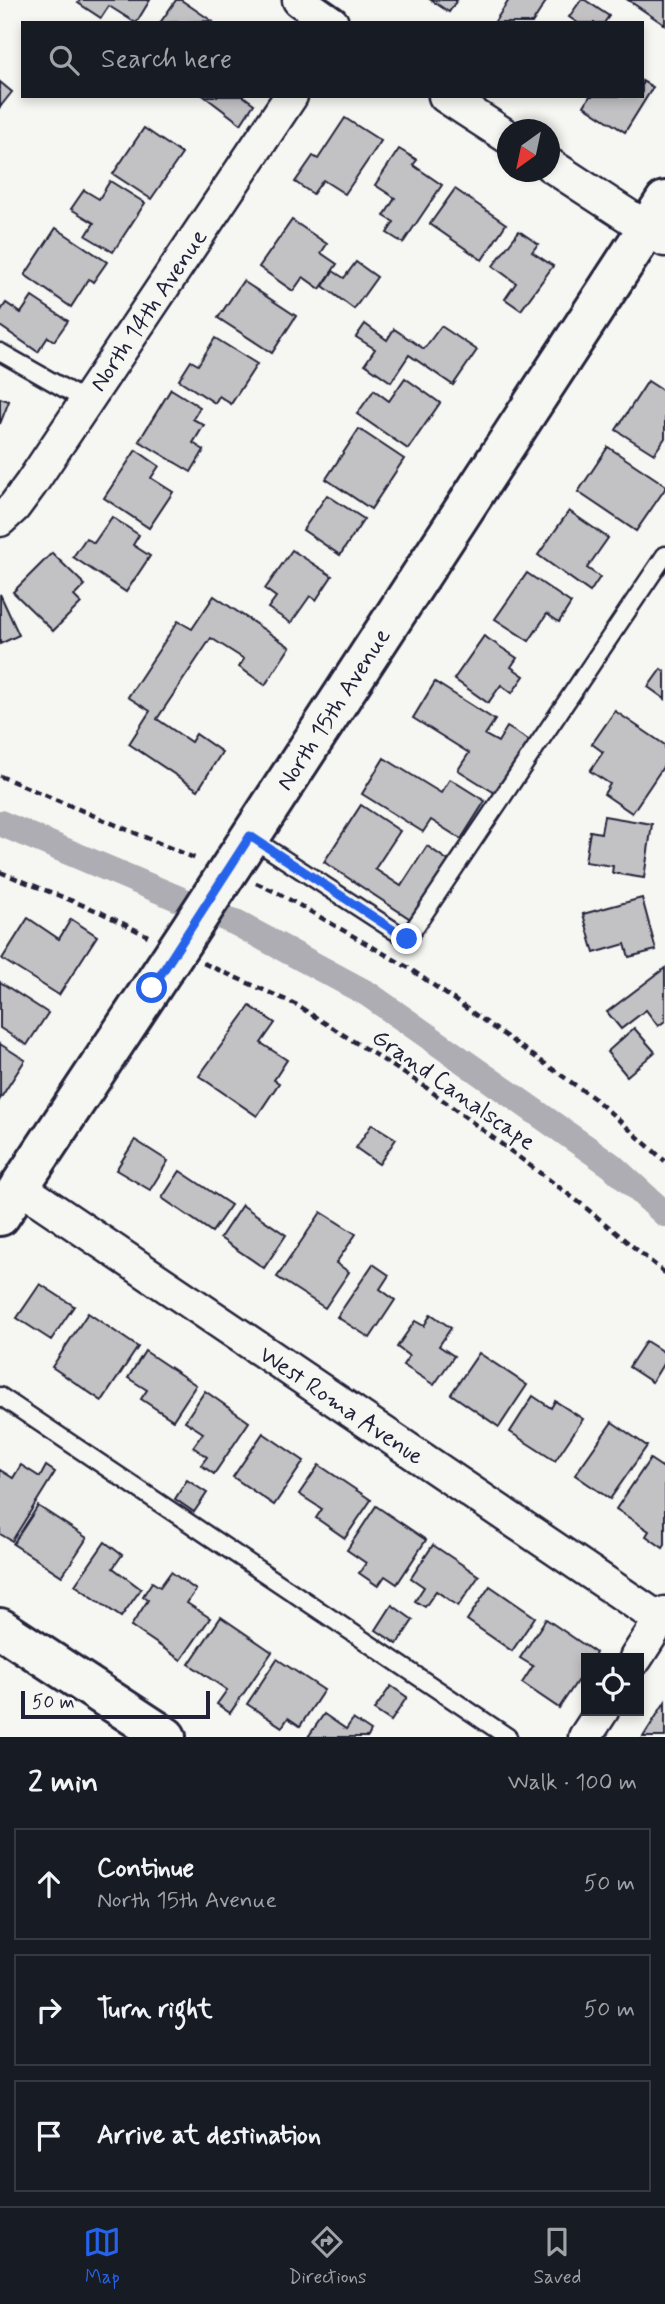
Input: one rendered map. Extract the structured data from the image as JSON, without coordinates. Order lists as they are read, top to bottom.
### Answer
{
  "streets": {
    "street": ["North 14th Avenue", "North 15th Avenue", "West Roma Avenue"],
    "path": ["Grand Canalscape"]
  },
  "crossings": [
    ["North 15th Avenue", "Grand Canalscape"],
    ["North 15th Avenue", "West Roma Avenue"]
  ],
  "scale_bar": "50 m",
  "north": "bottom left",
  "page": {
    "search": "Search here",
    "scale": "50 m",
    "heading": ["2 min", "Walk · 100 m"],
    "list": [
      ["Continue", "North 15th Avenue", "50 m"],
      ["Turn right", "50 m"],
      "Arrive at destination"
    ],
    "nav": ["Map", "Directions", "Saved"]
  }
}
